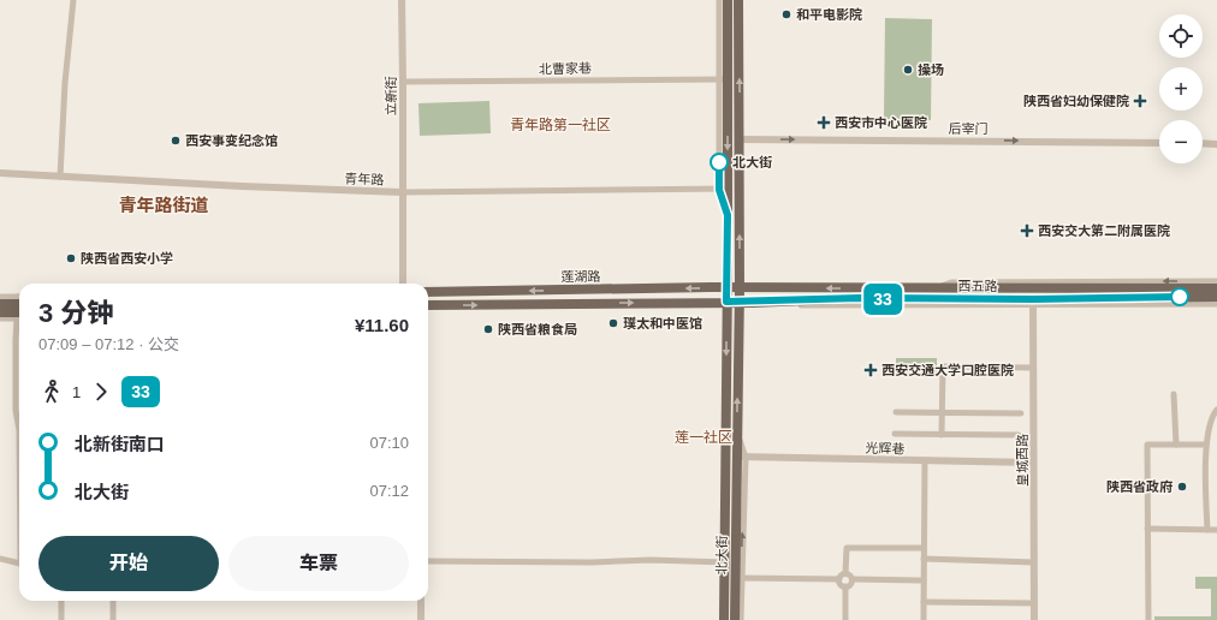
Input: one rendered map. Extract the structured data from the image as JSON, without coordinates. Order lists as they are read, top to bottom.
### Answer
{
  "streets": {
    "main road": ["莲湖路", "西五路", "北大街"],
    "street": [
      "北曹家巷",
      "立新街",
      "后宰门",
      "青年路",
      "光辉巷",
      "皇城西路"
    ]
  },
  "crossings": [
    ["北曹家巷", "立新街"],
    ["北曹家巷", "北大街"],
    ["立新街", "青年路"],
    ["后宰门", "北大街"],
    ["青年路", "北大街"],
    ["莲湖路", "西五路"],
    ["莲湖路", "北大街"],
    ["西五路", "皇城西路"],
    ["西五路", "北大街"],
    ["光辉巷", "皇城西路"],
    ["光辉巷", "北大街"]
  ],
  "one_way": ["后宰门"],
  "districts": ["青年路第一社区", "青年路街道", "莲一社区"],
  "places": {
    "other": [
      "和平电影院",
      "操场",
      "西安事变纪念馆",
      "北大街",
      "陕西省西安小学",
      "璞太和中医馆",
      "陕西省粮食局",
      "陕西省政府"
    ],
    "health": [
      "陕西省妇幼保健院",
      "西安市中心医院",
      "西安交大第二附属医院",
      "西安交通大学口腔医院"
    ]
  },
  "lines": ["bus line 33"],
  "page": {
    "on_map": "33",
    "map_buttons": ["+", "−"],
    "heading": ["3 分钟", "07:09 – 07:12 · 公交", "¥11.60"],
    "legs": ["1", "33"],
    "list": [
      {
        "name": "北新街南口",
        "value": "07:10"
      },
      {
        "name": "北大街",
        "value": "07:12"
      }
    ],
    "buttons": ["开始", "车票"]
  }
}
